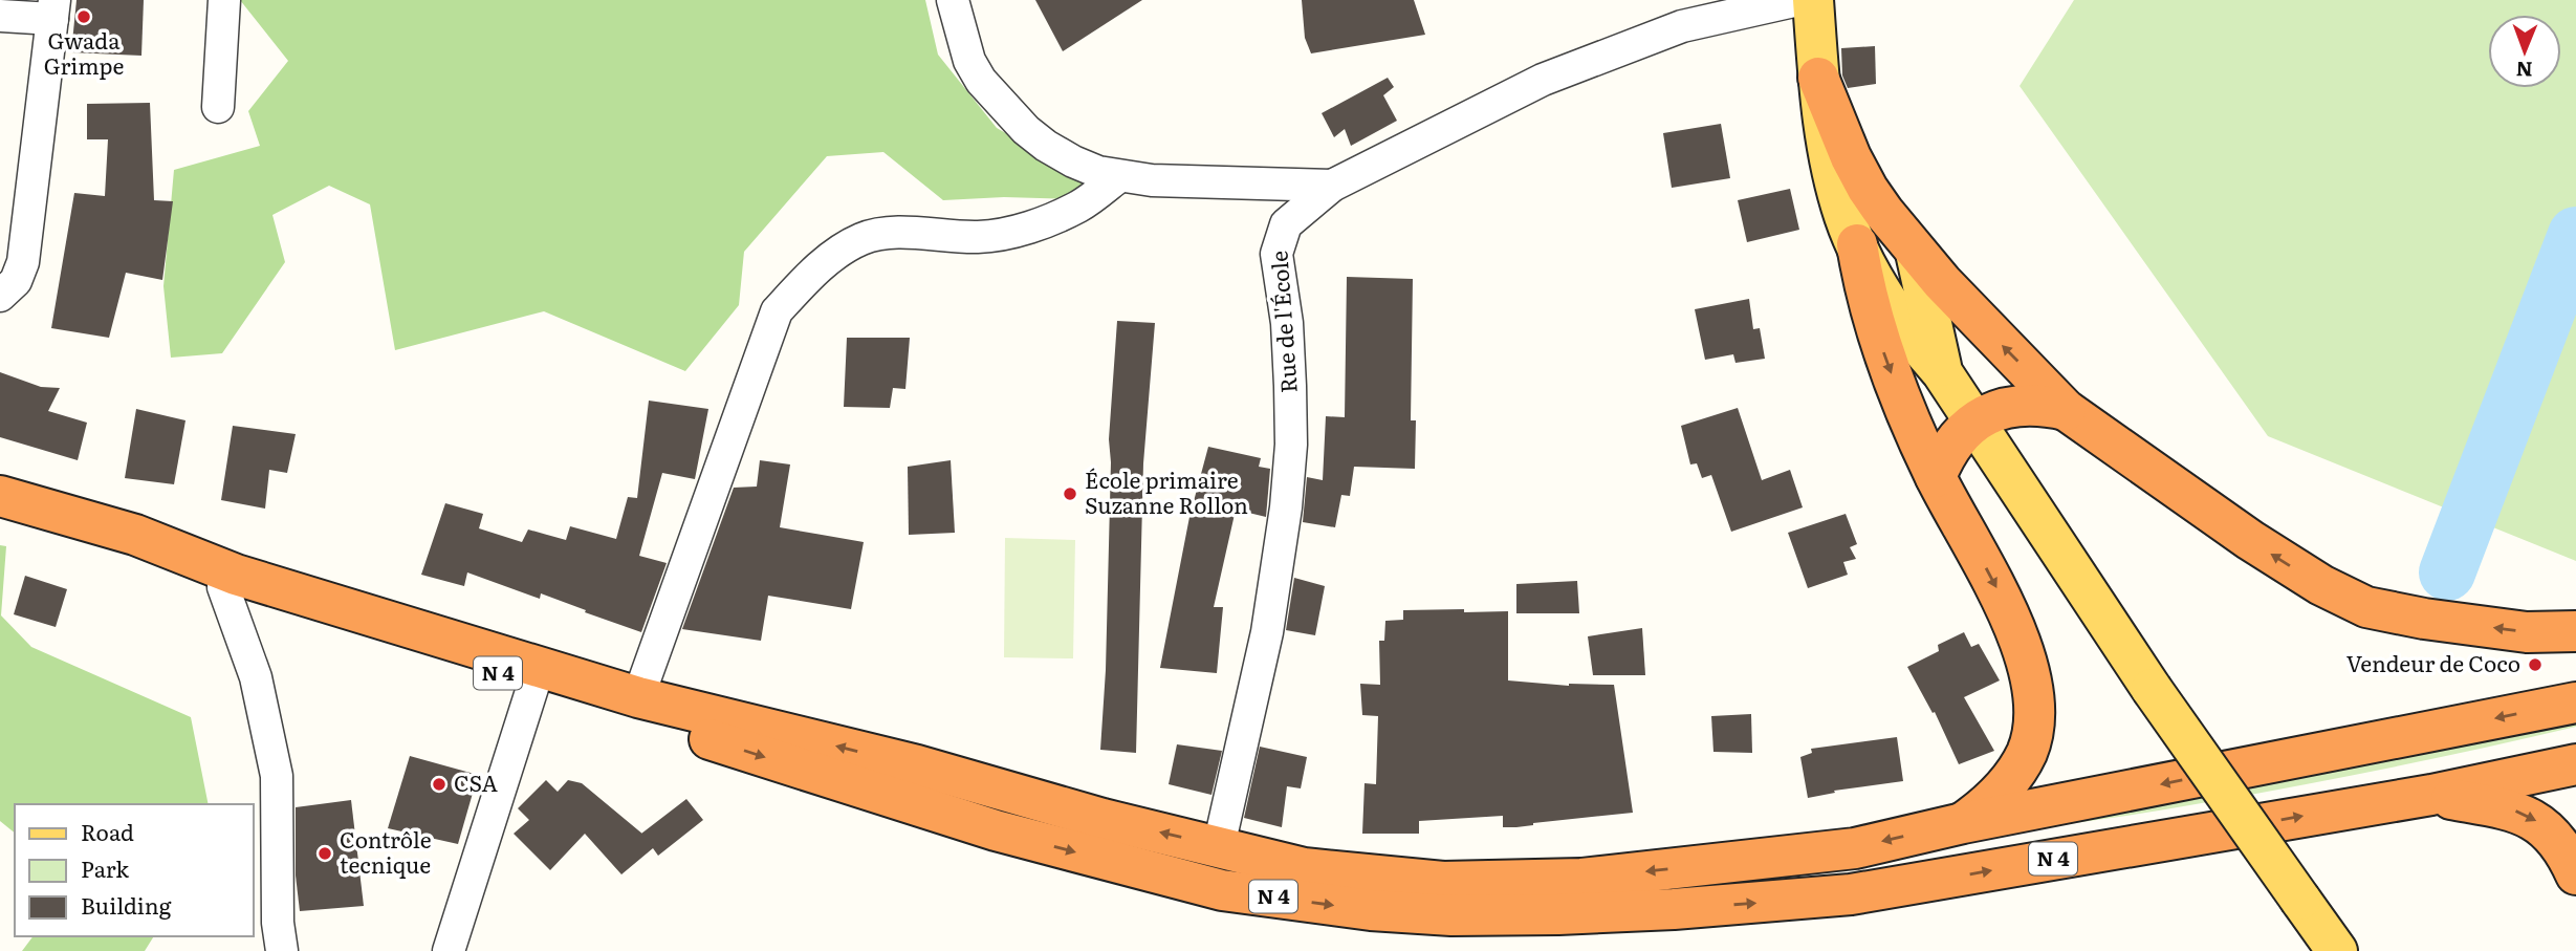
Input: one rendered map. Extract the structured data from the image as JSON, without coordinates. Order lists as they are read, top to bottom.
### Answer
{
  "streets": {
    "highway": ["N 4"],
    "street": ["Rue de l'École"]
  },
  "crossings": [
    ["Rue de l'École", "N 4"]
  ],
  "places": [
    "Gwada Grimpe",
    "École primaire Suzanne Rollon",
    "Vendeur de Coco",
    "CSA",
    "Contrôle tecnique"
  ],
  "legend": ["Road", "Park", "Building"],
  "north": "bottom"
}
